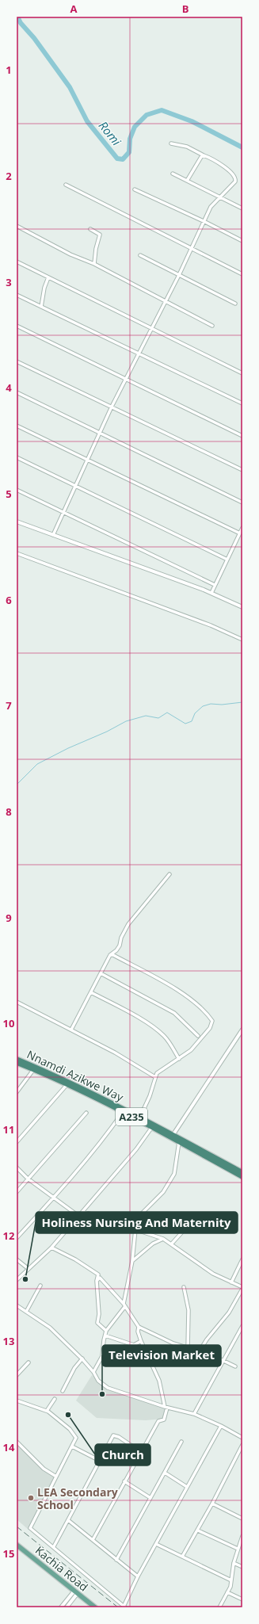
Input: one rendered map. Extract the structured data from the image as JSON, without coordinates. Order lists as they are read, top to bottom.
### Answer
{
  "streets": {
    "highway": ["Nnamdi Azikwe Way", "A235"],
    "main road": ["Kachia Road"]
  },
  "water": ["Romi"],
  "places": [
    "Holiness Nursing And Maternity",
    "Television Market",
    "Church",
    "LEA Secondary School"
  ],
  "grid": {
    "columns": ["A", "B"],
    "rows": [
      "1",
      "2",
      "3",
      "4",
      "5",
      "6",
      "7",
      "8",
      "9",
      "10",
      "11",
      "12",
      "13",
      "14",
      "15"
    ]
  }
}
